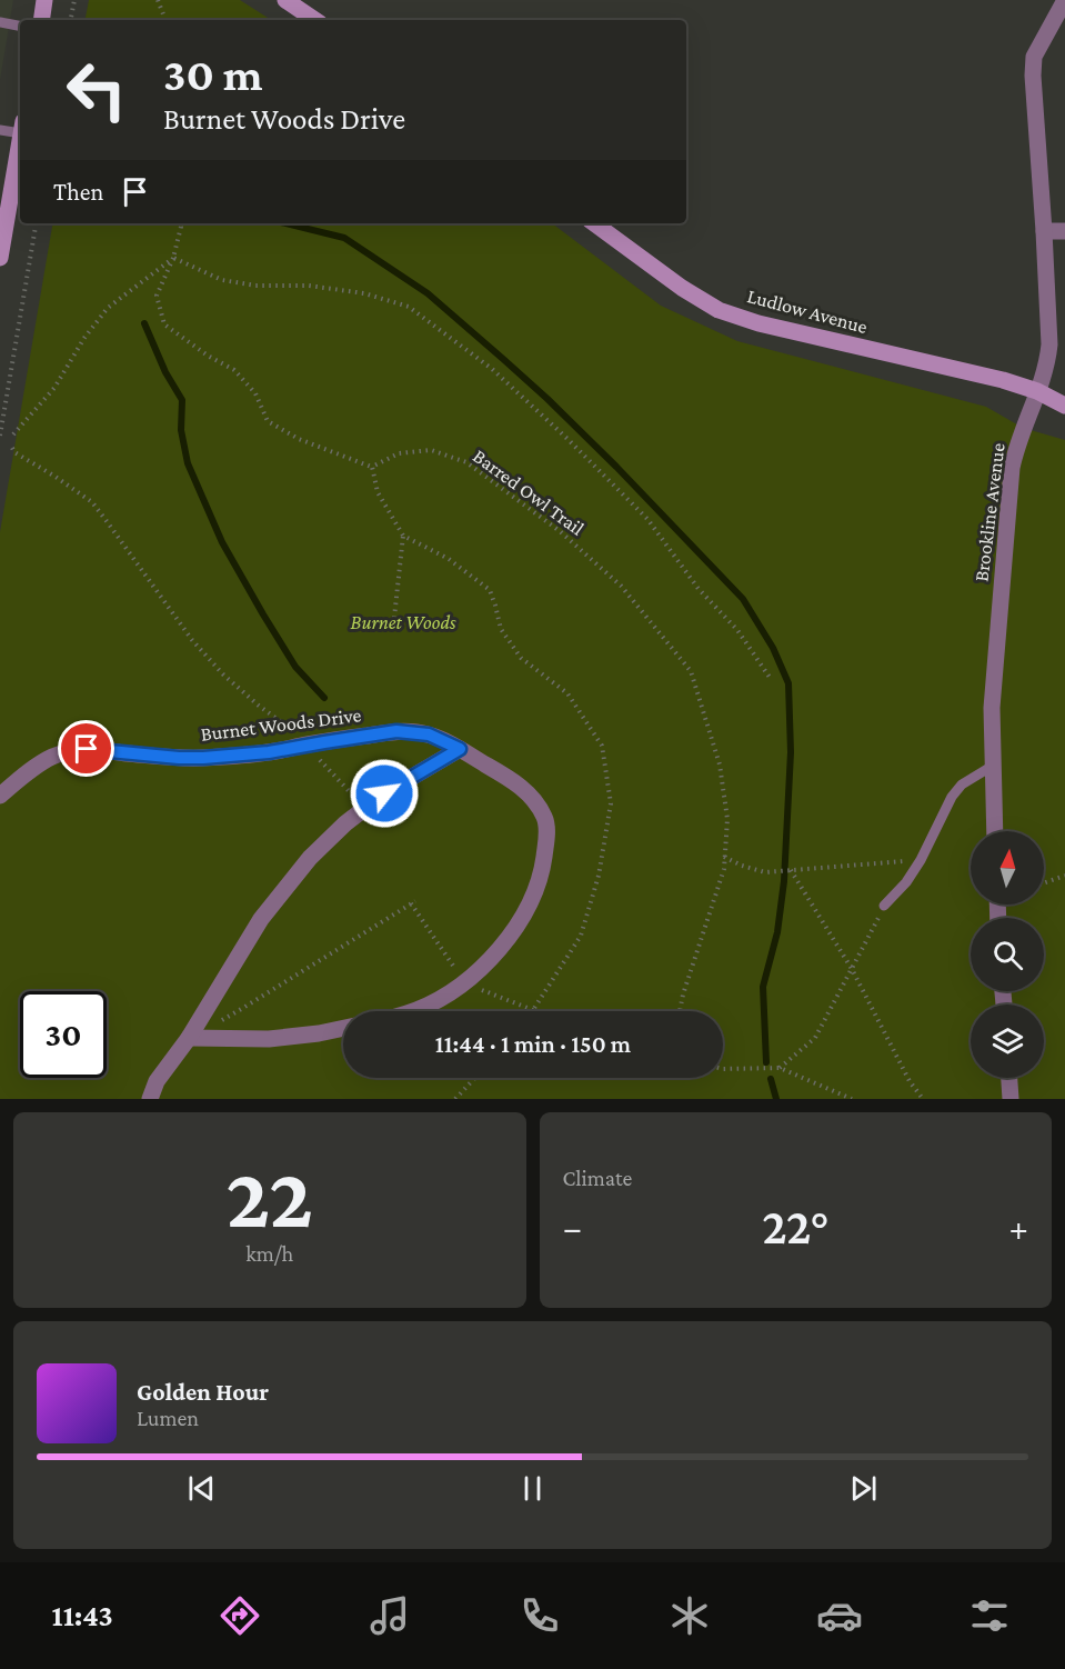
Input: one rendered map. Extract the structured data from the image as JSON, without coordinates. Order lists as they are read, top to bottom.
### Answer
{
  "streets": {
    "street": ["Ludlow Avenue", "Brookline Avenue", "Burnet Woods Drive"],
    "path": ["Barred Owl Trail"]
  },
  "crossings": [
    ["Ludlow Avenue", "Brookline Avenue"]
  ],
  "parks": ["Burnet Woods"],
  "north": "top",
  "page": {
    "turn": ["30 m", "Burnet Woods Drive"],
    "then": "Then",
    "limit": "30",
    "trip": "11:44 · 1 min · 150 m",
    "tile": [
      ["22", "km/h"],
      "Climate"
    ],
    "heat": ["−", "22°", "+"],
    "song": ["Golden Hour", "Lumen"],
    "tabs": "11:43"
  }
}
